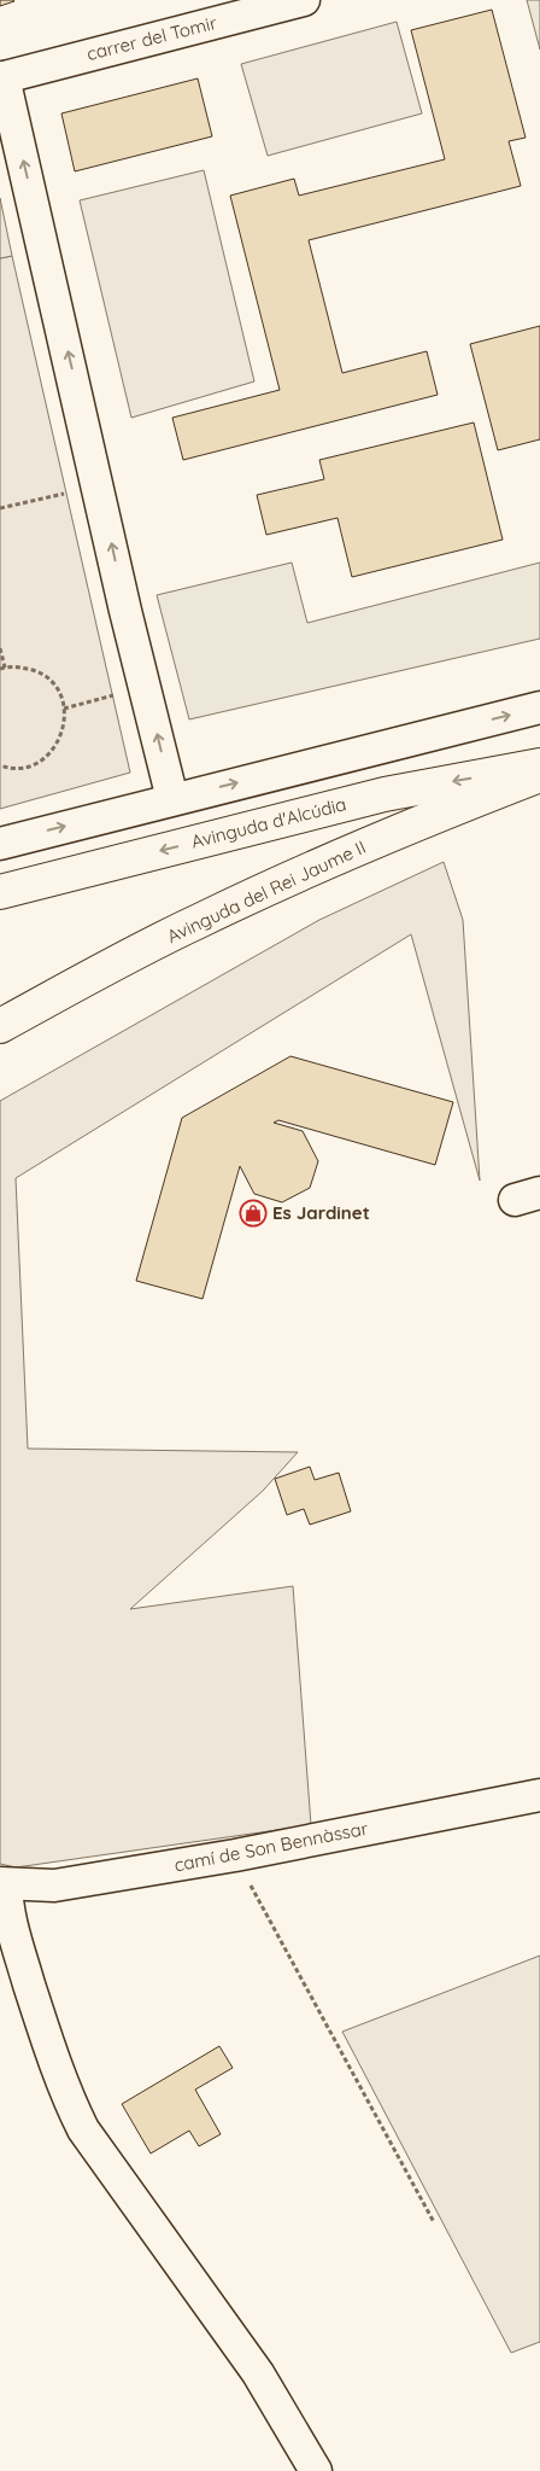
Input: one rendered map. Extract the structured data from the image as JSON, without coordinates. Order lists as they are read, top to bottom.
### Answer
{
  "streets": {
    "main road": ["Avinguda d'Alcúdia", "Avinguda del Rei Jaume II"],
    "street": ["carrer del Tomir", "camí de Son Bennàssar"]
  },
  "one_way": ["Avinguda d'Alcúdia"],
  "places": {
    "shop": ["Es Jardinet"]
  }
}
